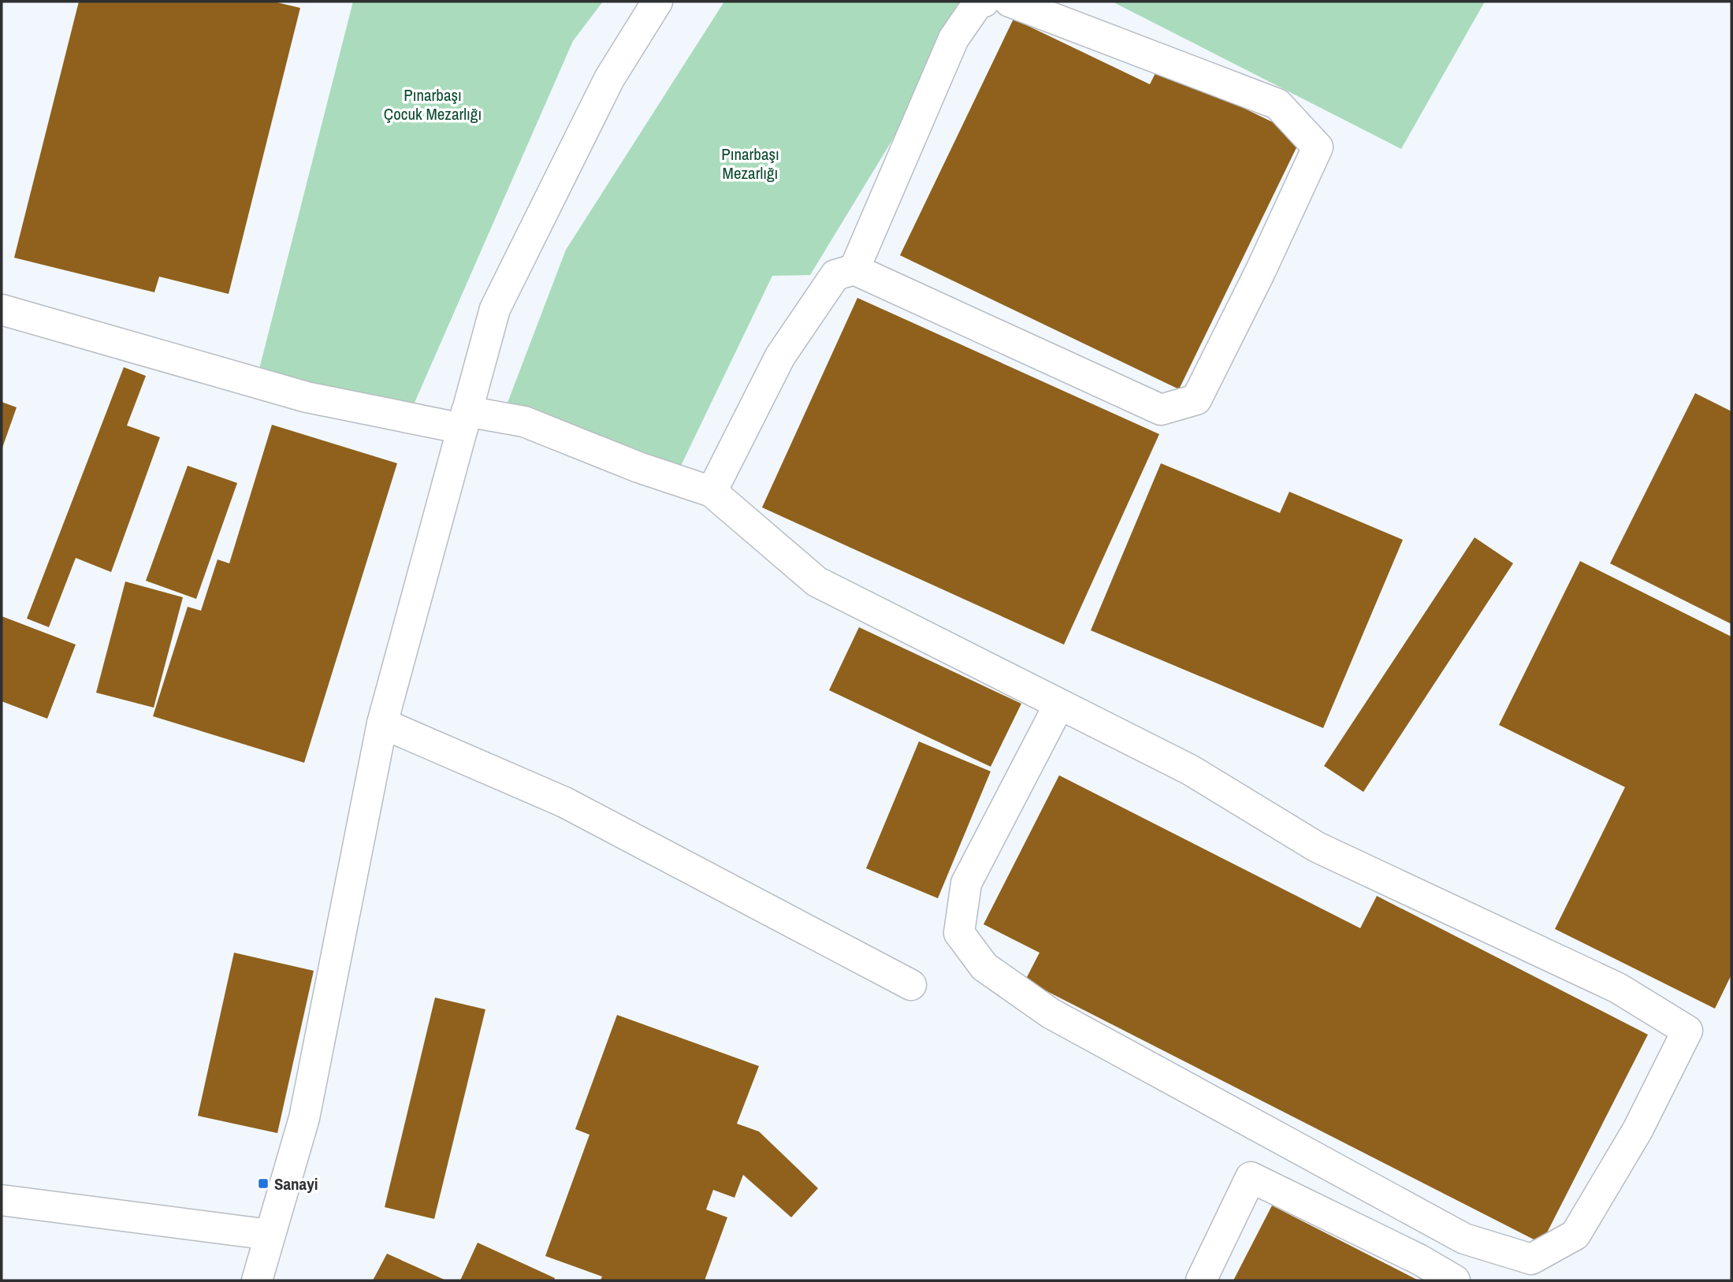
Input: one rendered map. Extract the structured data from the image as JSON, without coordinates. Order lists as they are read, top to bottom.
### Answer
{
  "parks": ["Pınarbaşı Çocuk Mezarlığı", "Pınarbaşı Mezarlığı"],
  "places": {
    "transit": ["Sanayi"]
  }
}
